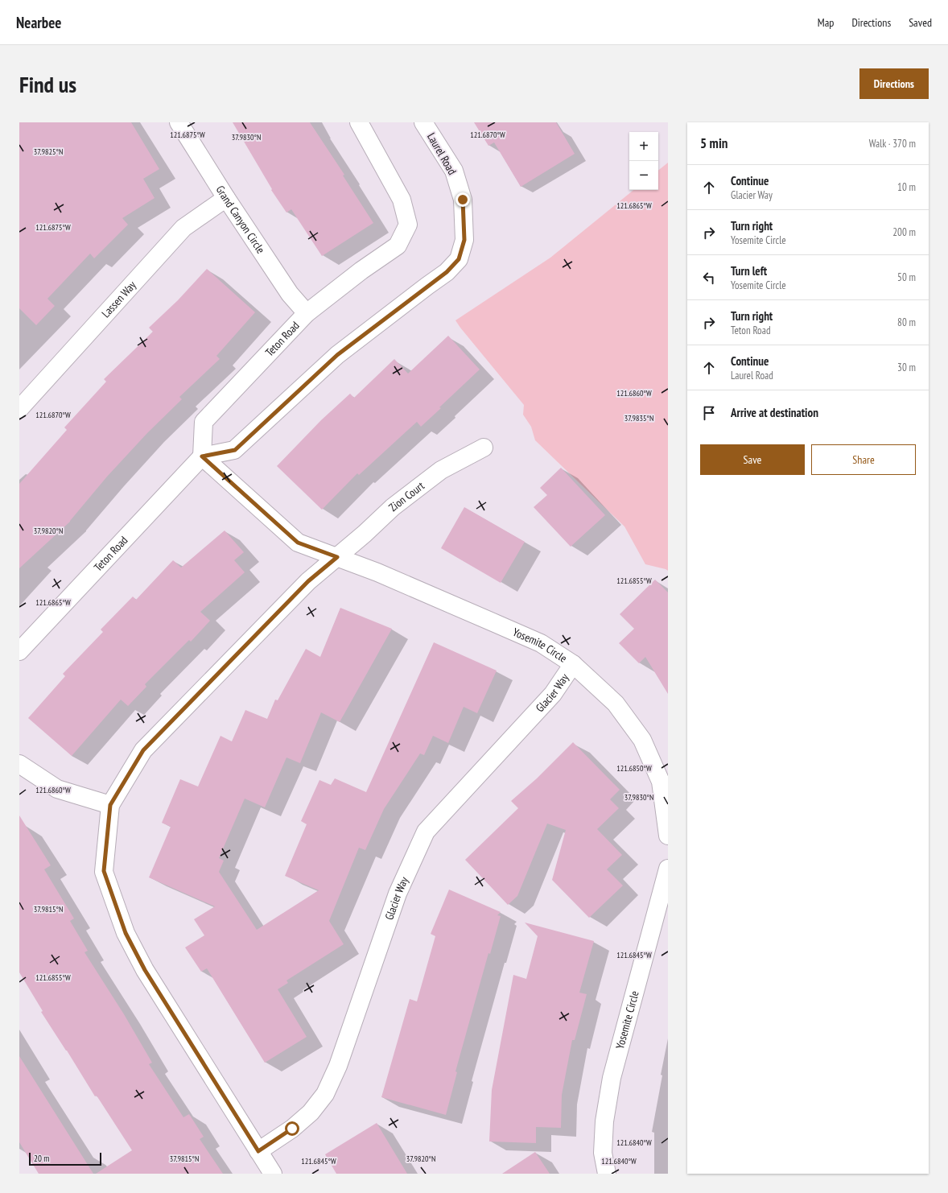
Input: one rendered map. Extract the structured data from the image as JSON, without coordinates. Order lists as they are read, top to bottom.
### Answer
{
  "streets": {
    "street": [
      "Laurel Road",
      "Grand Canyon Circle",
      "Lassen Way",
      "Teton Road",
      "Zion Court",
      "Yosemite Circle",
      "Glacier Way"
    ]
  },
  "crossings": [
    ["Laurel Road", "Teton Road"],
    ["Laurel Road", "Yosemite Circle"],
    ["Grand Canyon Circle", "Lassen Way"],
    ["Grand Canyon Circle", "Teton Road"],
    ["Teton Road", "Yosemite Circle"],
    ["Zion Court", "Yosemite Circle"],
    ["Yosemite Circle", "Glacier Way"]
  ],
  "scale_bar": "20 m",
  "page": {
    "header": "Nearbee",
    "nav": ["Map", "Directions", "Saved"],
    "buttons": [
      "Directions",
      ["Save", "Share"]
    ],
    "title": "Find us",
    "heading": ["5 min", "Walk · 370 m"],
    "map_buttons": ["+", "−"],
    "list": [
      ["Continue", "Glacier Way", "10 m"],
      ["Turn right", "Yosemite Circle", "200 m"],
      ["Turn left", "Yosemite Circle", "50 m"],
      ["Turn right", "Teton Road", "80 m"],
      ["Continue", "Laurel Road", "30 m"],
      "Arrive at destination"
    ],
    "scale": "20 m"
  },
  "coordinates": [
    "121.6875°W",
    "121.6870°W",
    "37.9830°N",
    "37.9825°N",
    "121.6865°W",
    "121.6860°W",
    "37.9835°N",
    "37.9820°N",
    "121.6855°W",
    "121.6850°W",
    "37.9815°N",
    "121.6845°W",
    "121.6840°W"
  ]
}
